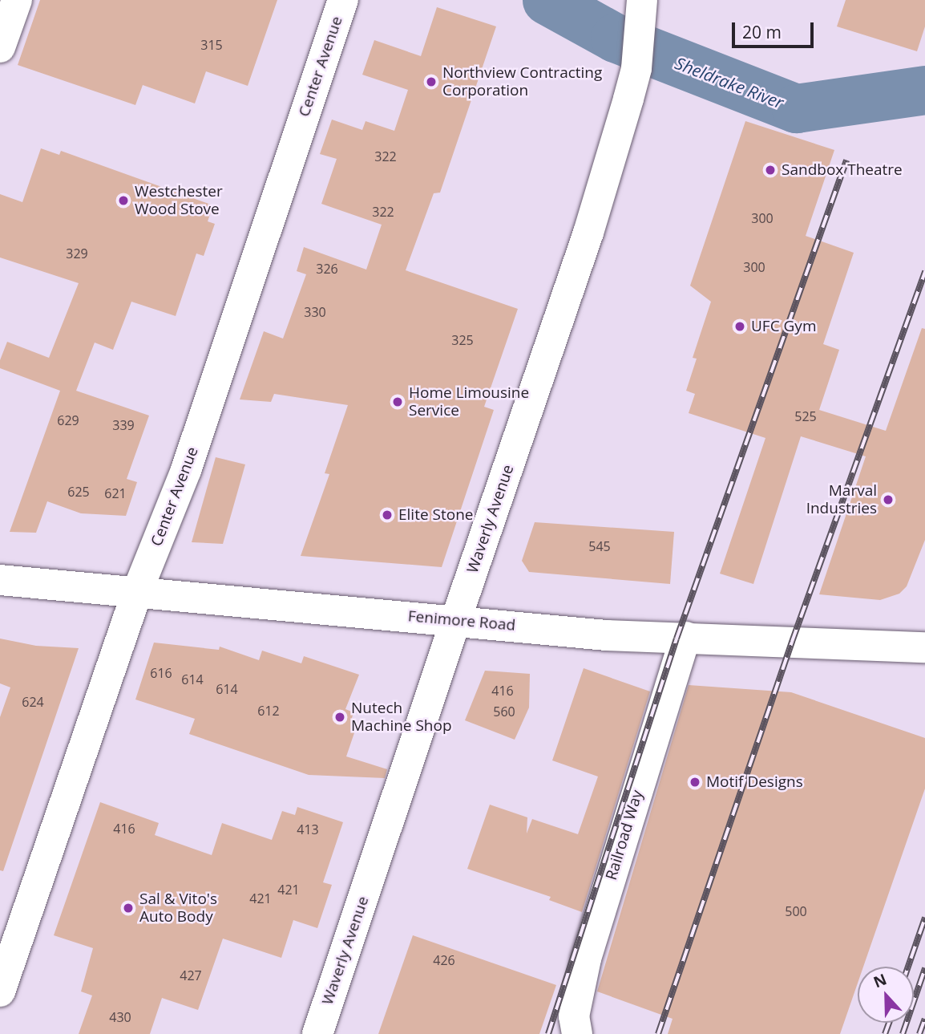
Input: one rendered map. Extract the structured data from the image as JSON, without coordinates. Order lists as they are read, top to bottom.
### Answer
{
  "streets": {
    "street": [
      "Center Avenue",
      "Waverly Avenue",
      "Fenimore Road",
      "Railroad Way"
    ]
  },
  "crossings": [
    ["Center Avenue", "Fenimore Road"],
    ["Waverly Avenue", "Fenimore Road"],
    ["Fenimore Road", "Railroad Way"]
  ],
  "water": ["Sheldrake River"],
  "places": [
    "Northview Contracting Corporation",
    "Sandbox Theatre",
    "Westchester Wood Stove",
    "UFC Gym",
    "Home Limousine Service",
    "Marval Industries",
    "Elite Stone",
    "Nutech Machine Shop",
    "Motif Designs",
    "Sal & Vito's Auto Body"
  ],
  "house_numbers": [
    "315",
    "322",
    "322",
    "300",
    "329",
    "300",
    "326",
    "330",
    "325",
    "525",
    "629",
    "339",
    "625",
    "621",
    "545",
    "616",
    "614",
    "614",
    "416",
    "624",
    "612",
    "560",
    "416",
    "413",
    "421",
    "421",
    "500",
    "426",
    "427",
    "430"
  ],
  "scale_bar": "20 m",
  "north": "top"
}
